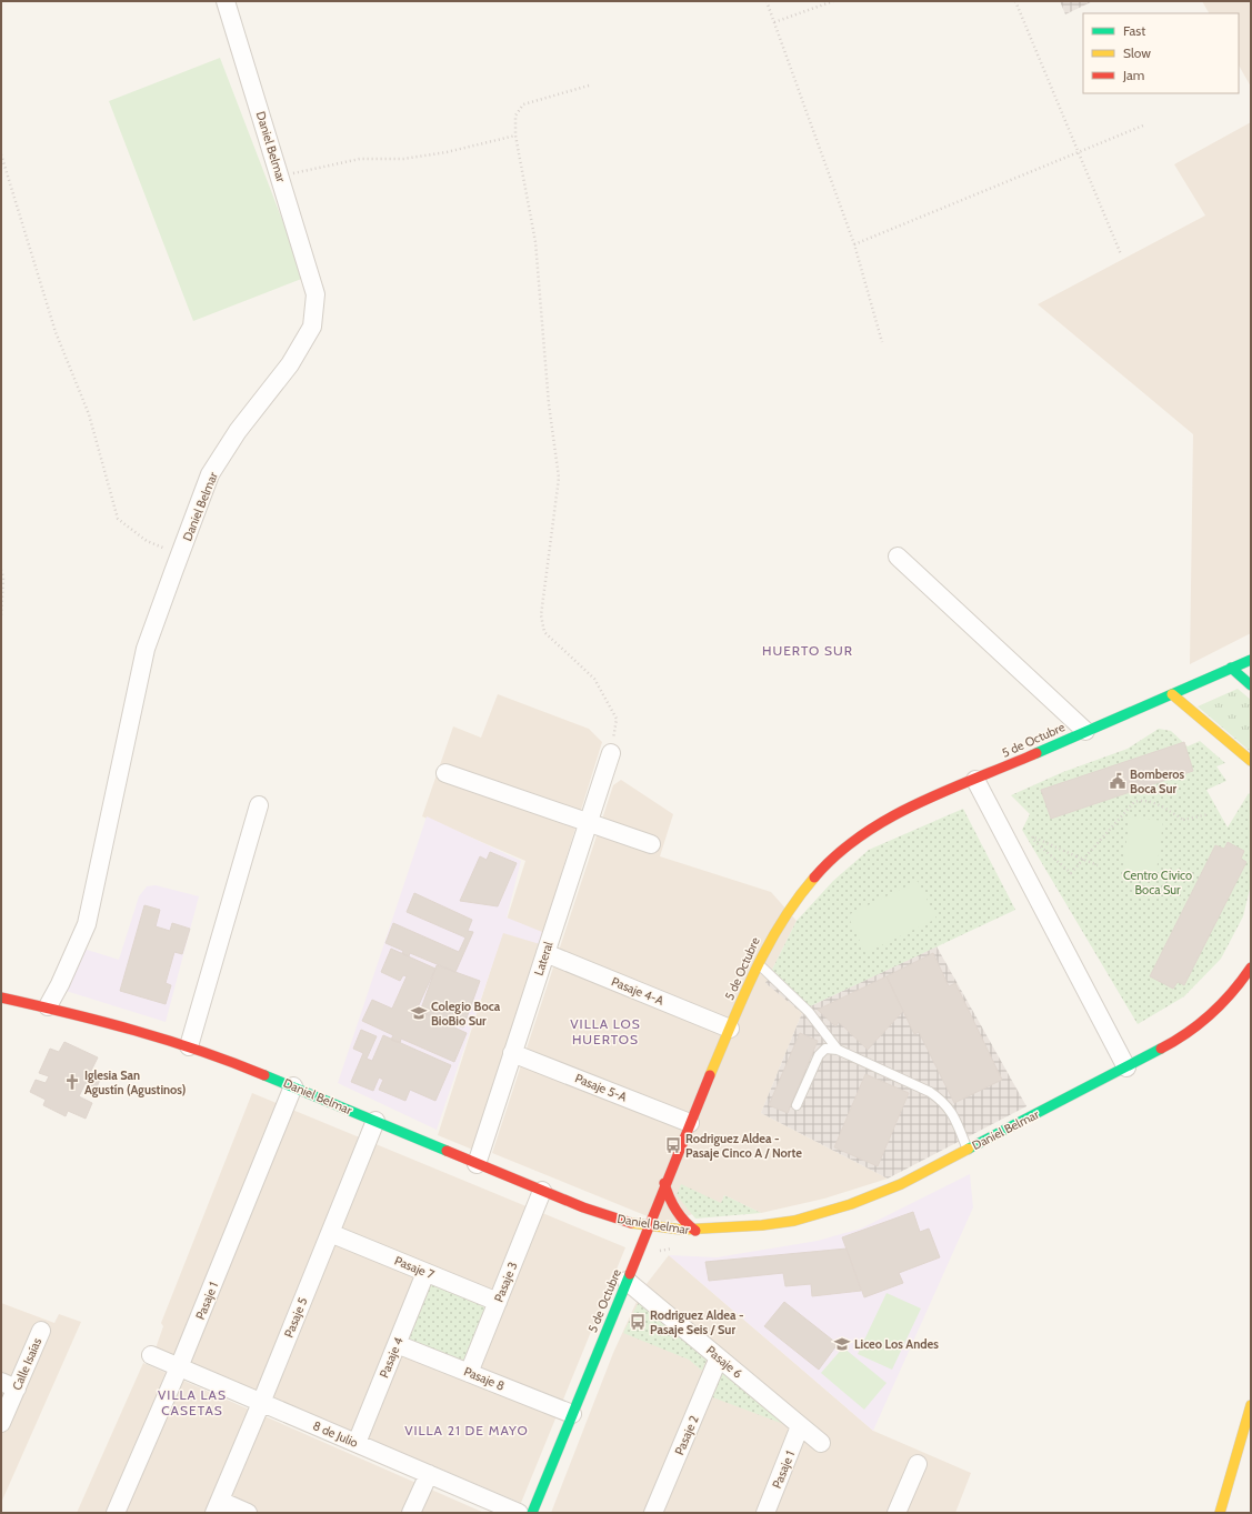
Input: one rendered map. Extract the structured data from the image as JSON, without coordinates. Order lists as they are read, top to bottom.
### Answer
{
  "streets": {
    "main road": ["Daniel Belmar", "5 de Octubre"],
    "street": [
      "Lateral",
      "Pasaje 4-A",
      "Pasaje 5-A",
      "Pasaje 7",
      "Pasaje 3",
      "Pasaje 1",
      "Pasaje 5",
      "Pasaje 4",
      "Pasaje 6",
      "Calle Isaías",
      "Pasaje 8",
      "8 de Julio",
      "Pasaje 2"
    ]
  },
  "crossings": [
    ["Daniel Belmar", "5 de Octubre"],
    ["Daniel Belmar", "Lateral"],
    ["Daniel Belmar", "Pasaje 3"],
    ["Daniel Belmar", "Pasaje 1"],
    ["Daniel Belmar", "Pasaje 5"],
    ["5 de Octubre", "Pasaje 4-A"],
    ["5 de Octubre", "Pasaje 5-A"],
    ["5 de Octubre", "Pasaje 6"],
    ["5 de Octubre", "Pasaje 8"],
    ["Lateral", "Pasaje 4-A"],
    ["Lateral", "Pasaje 5-A"],
    ["Pasaje 7", "Pasaje 3"],
    ["Pasaje 7", "Pasaje 5"],
    ["Pasaje 7", "Pasaje 4"],
    ["Pasaje 3", "Pasaje 8"],
    ["Pasaje 1", "Pasaje 6"],
    ["Pasaje 1", "8 de Julio"],
    ["Pasaje 5", "8 de Julio"],
    ["Pasaje 4", "Pasaje 8"],
    ["Pasaje 4", "8 de Julio"],
    ["Pasaje 6", "Pasaje 2"]
  ],
  "districts": [
    "HUERTO SUR",
    "VILLA LOS HUERTOS",
    "VILLA LAS CASETAS",
    "VILLA 21 DE MAYO"
  ],
  "parks": ["Centro Civico Boca Sur"],
  "places": {
    "public building": ["Bomberos Boca Sur"],
    "school or university": ["Colegio Boca BioBio Sur", "Liceo Los Andes"],
    "church": ["Iglesia San Agustín (Agustinos)"],
    "bus stop": ["Rodriguez Aldea - Pasaje Cinco A / Norte", "Rodriguez Aldea - Pasaje Seis / Sur"]
  },
  "legend": ["Fast", "Slow", "Jam"]
}
